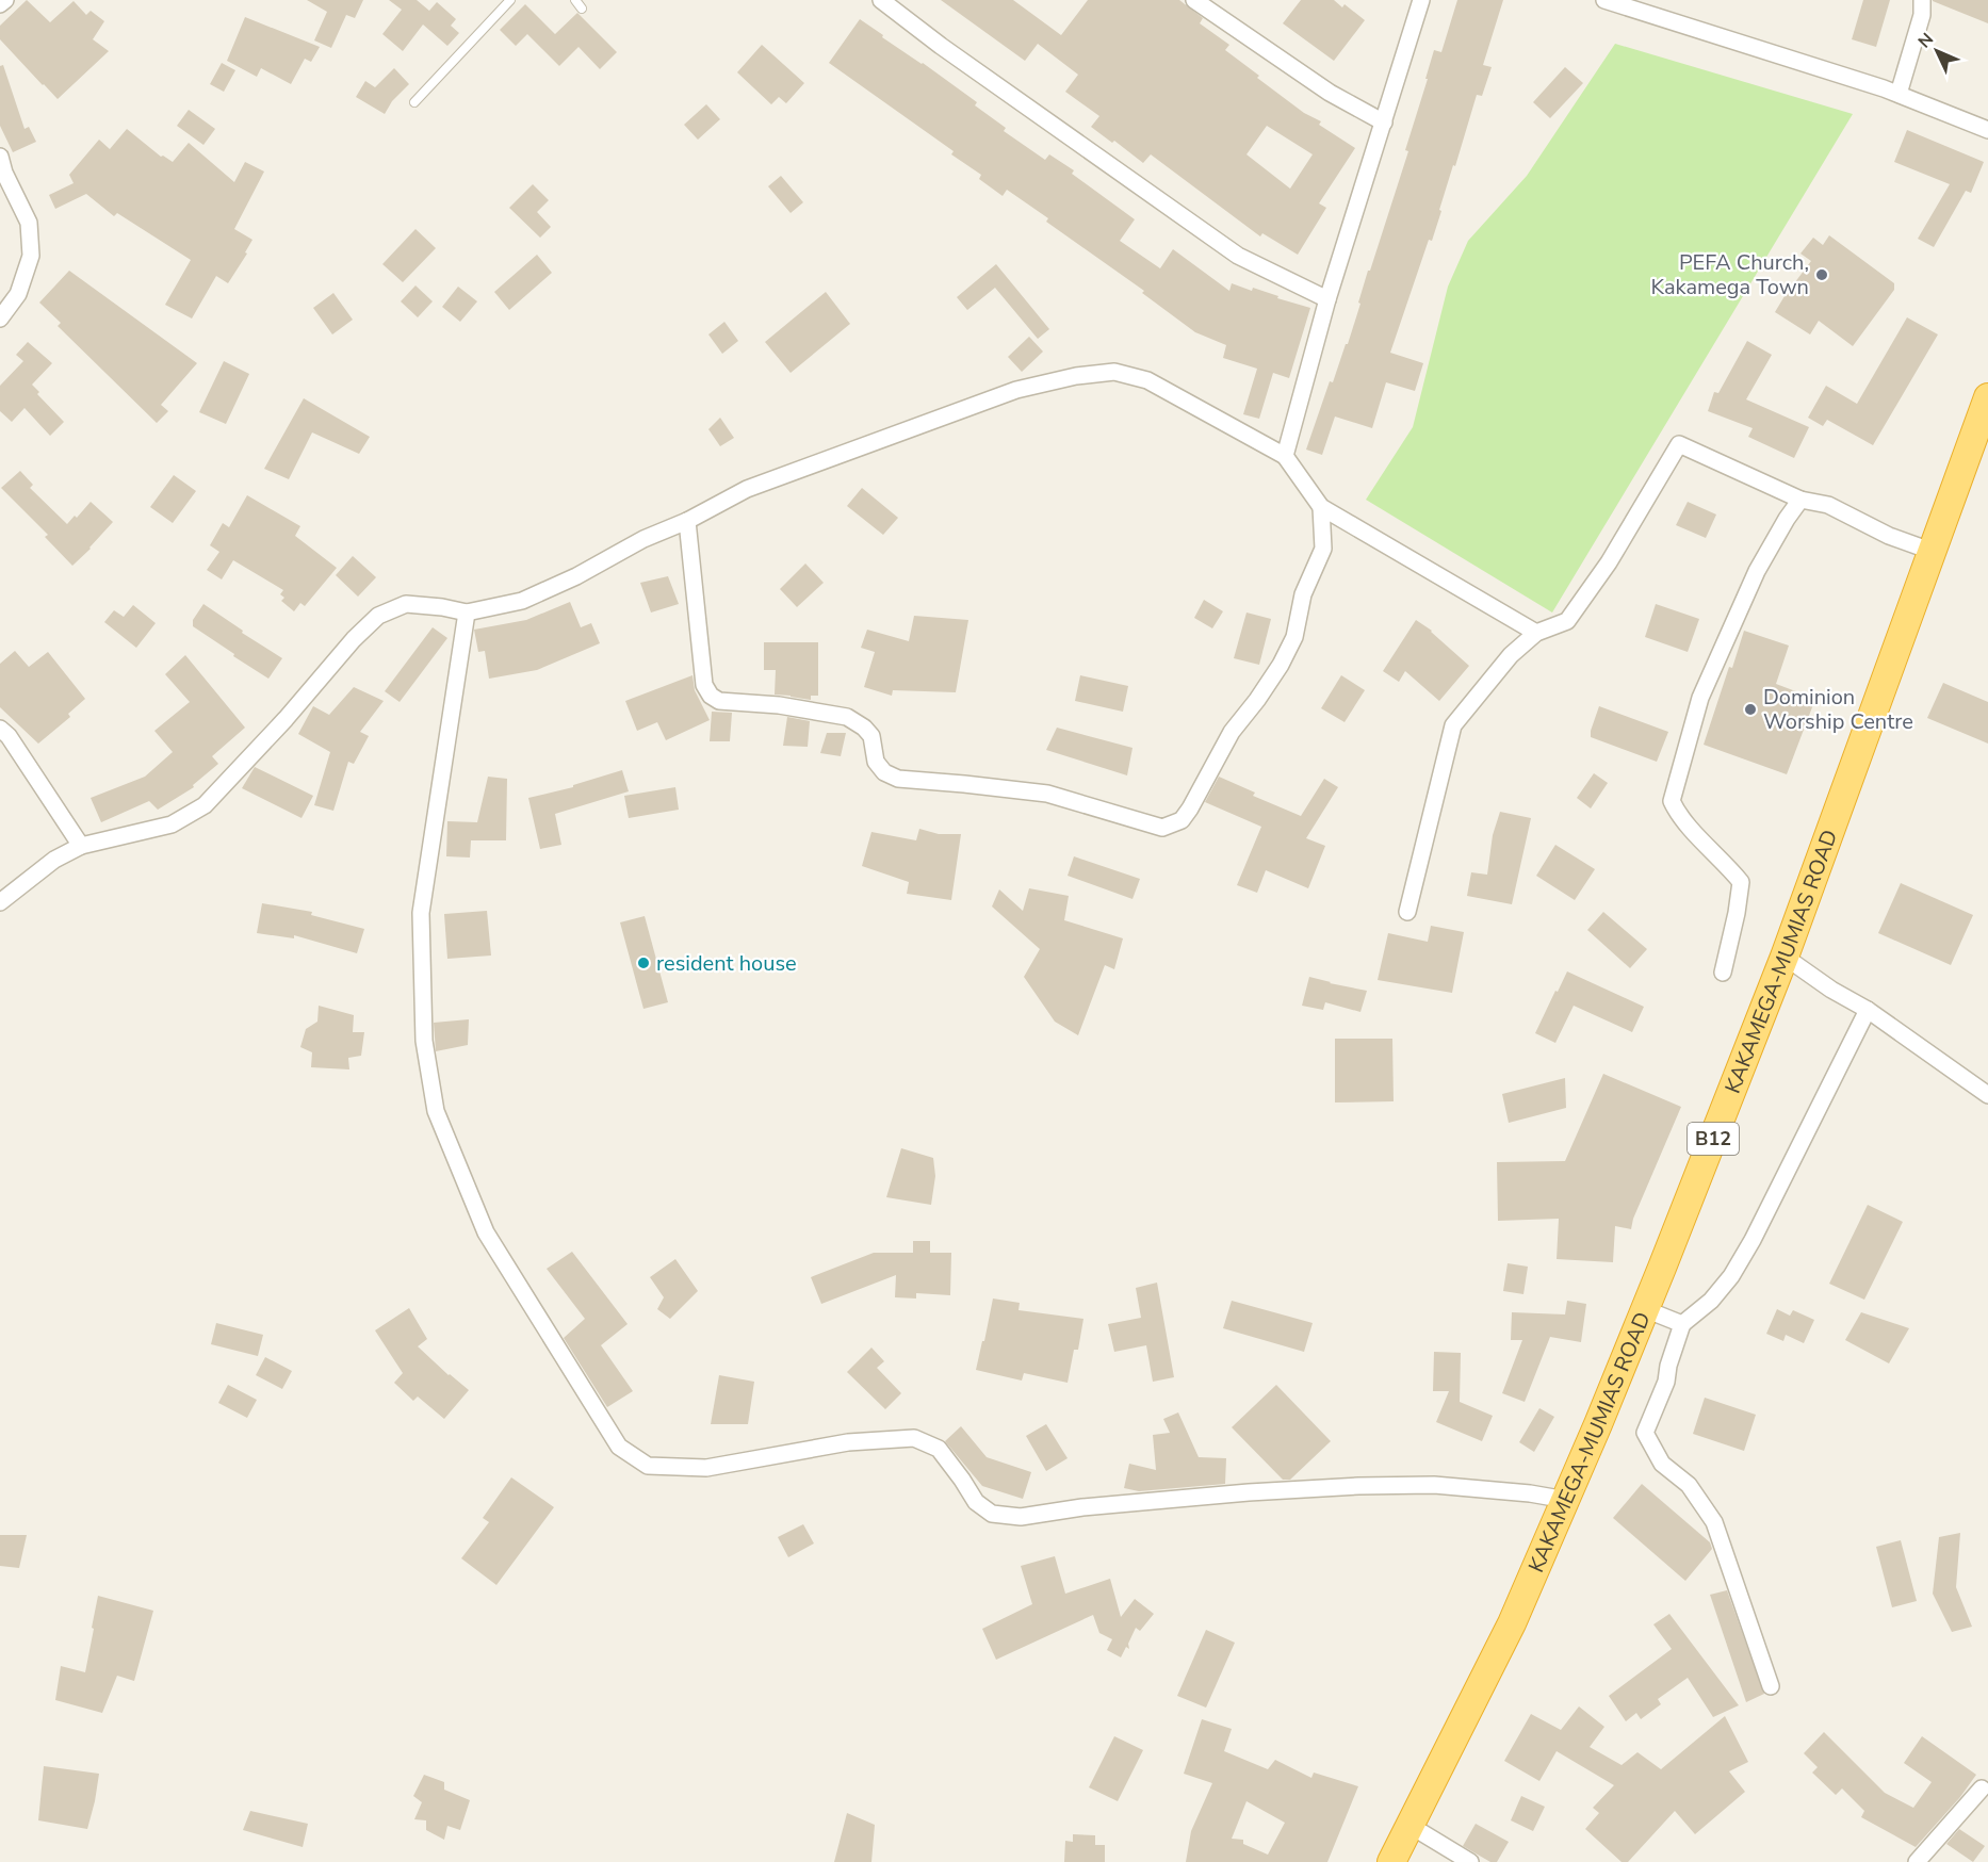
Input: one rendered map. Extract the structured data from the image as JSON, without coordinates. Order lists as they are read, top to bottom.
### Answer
{
  "streets": {
    "highway": ["KAKAMEGA-MUMIAS ROAD", "B12"]
  },
  "places": ["PEFA Church, Kakamega Town", "Dominion Worship Centre", "resident house"],
  "north": "top left"
}
